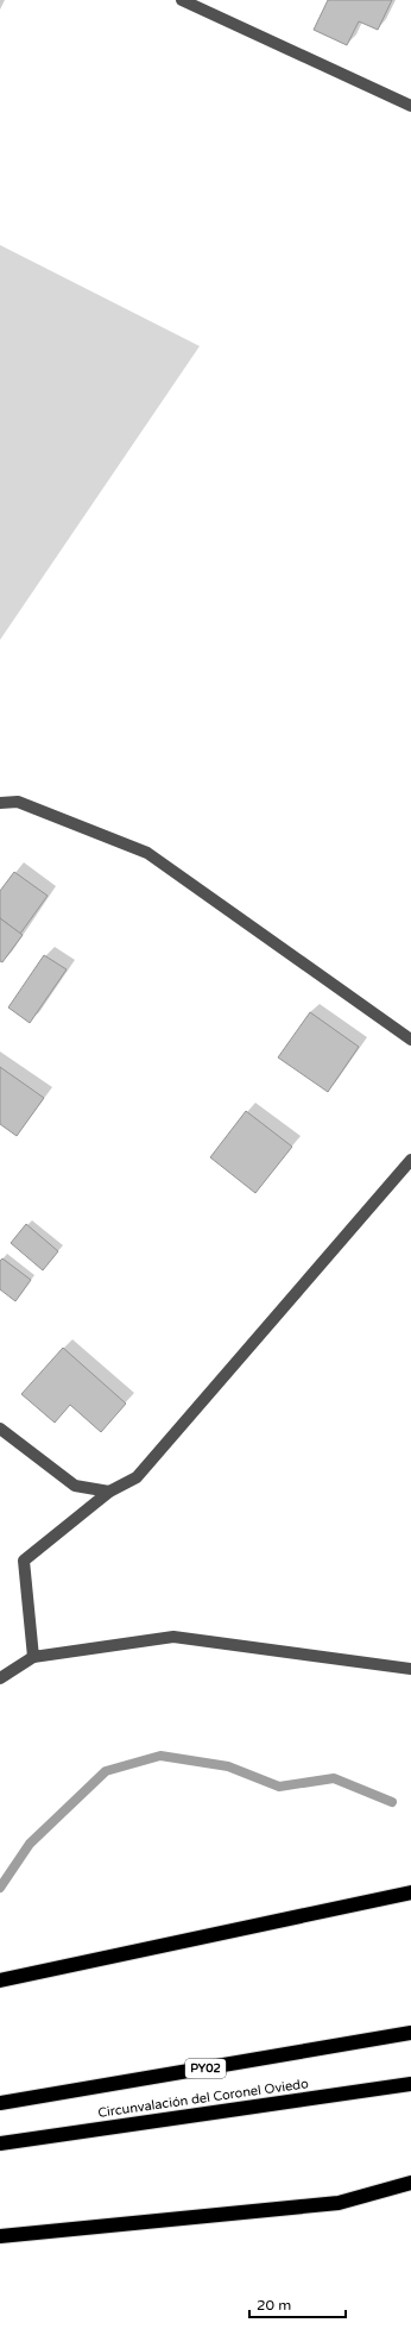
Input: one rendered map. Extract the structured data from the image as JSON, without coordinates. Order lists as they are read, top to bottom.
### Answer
{
  "streets": {
    "highway": ["PY02", "Circunvalación del Coronel Oviedo"]
  },
  "scale_bar": "20 m"
}
